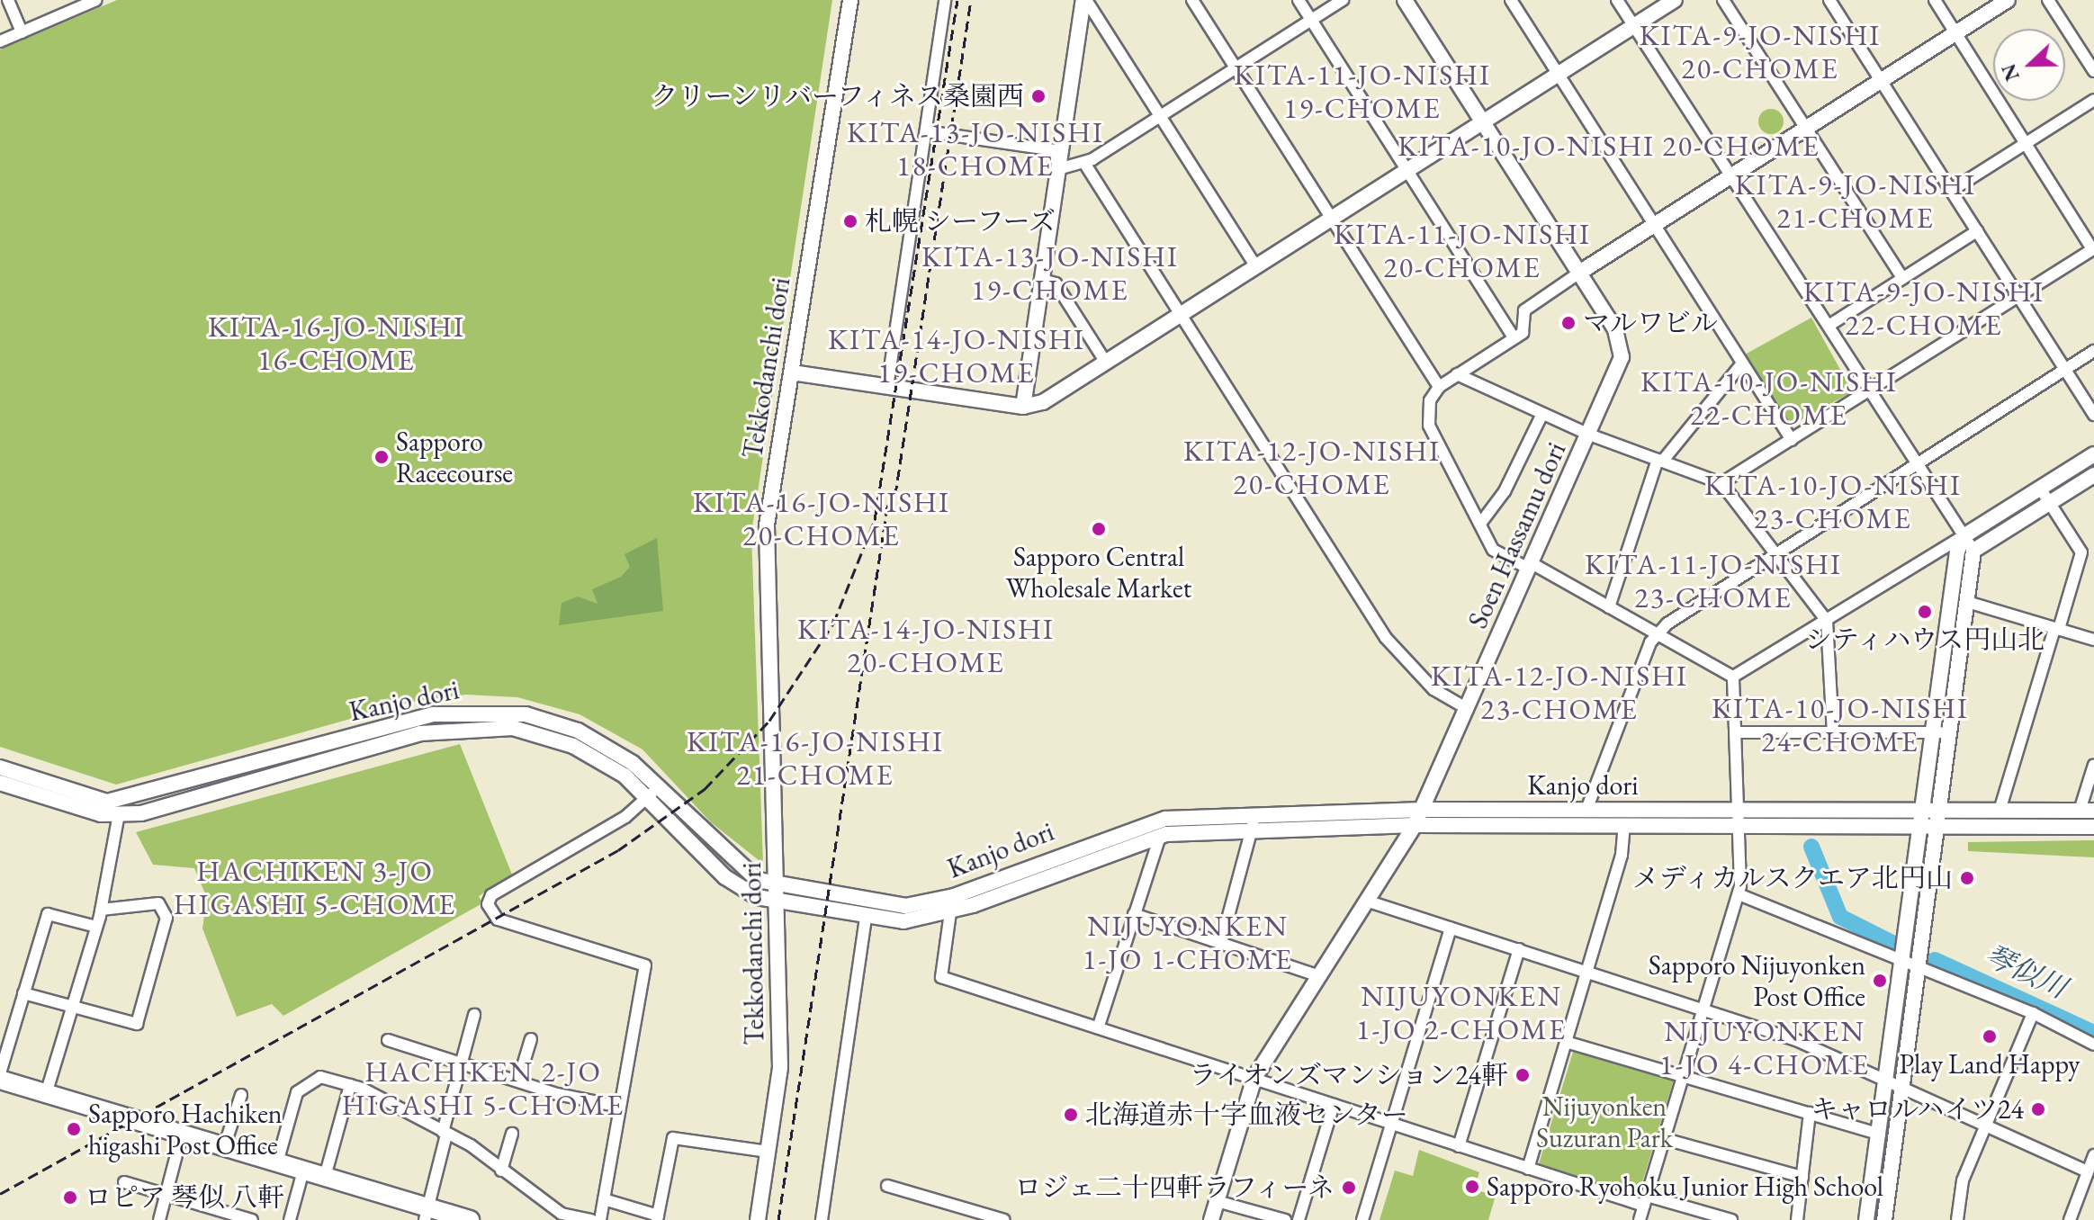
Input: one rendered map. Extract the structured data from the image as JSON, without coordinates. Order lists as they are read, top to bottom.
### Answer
{
  "streets": {
    "street": ["Tekkodanchi dori", "Soen Hassamu dori", "Kanjo dori"]
  },
  "crossings": [
    ["Tekkodanchi dori", "Kanjo dori"],
    ["Soen Hassamu dori", "Kanjo dori"]
  ],
  "districts": [
    "KITA-9-JO-NISHI 20-CHOME",
    "KITA-11-JO-NISHI 19-CHOME",
    "KITA-13-JO-NISHI 18-CHOME",
    "KITA-10-JO-NISHI 20-CHOME",
    "KITA-9-JO-NISHI 21-CHOME",
    "KITA-11-JO-NISHI 20-CHOME",
    "KITA-13-JO-NISHI 19-CHOME",
    "KITA-9-JO-NISHI 22-CHOME",
    "KITA-16-JO-NISHI 16-CHOME",
    "KITA-14-JO-NISHI 19-CHOME",
    "KITA-10-JO-NISHI 22-CHOME",
    "KITA-12-JO-NISHI 20-CHOME",
    "KITA-10-JO-NISHI 23-CHOME",
    "KITA-16-JO-NISHI 20-CHOME",
    "KITA-11-JO-NISHI 23-CHOME",
    "KITA-14-JO-NISHI 20-CHOME",
    "KITA-12-JO-NISHI 23-CHOME",
    "KITA-10-JO-NISHI 24-CHOME",
    "KITA-16-JO-NISHI 21-CHOME",
    "HACHIKEN 3-JO HIGASHI 5-CHOME",
    "NIJUYONKEN 1-JO 1-CHOME",
    "NIJUYONKEN 1-JO 2-CHOME",
    "NIJUYONKEN 1-JO 4-CHOME",
    "HACHIKEN 2-JO HIGASHI 5-CHOME"
  ],
  "water": ["琴似川"],
  "parks": ["Nijuyonken Suzuran Park"],
  "places": [
    "クリーンリバーフィネス桑園西",
    "札幌 シーフーズ",
    "マルワビル",
    "Sapporo Racecourse",
    "Sapporo Central Wholesale Market",
    "シティハウス円山北",
    "メディカルスクエア北円山",
    "Sapporo Nijuyonken Post Office",
    "Play Land Happy",
    "ライオンズマンション24軒",
    "キャロルハイツ24",
    "北海道赤十字血液センター",
    "Sapporo Hachiken higashi Post Office",
    "Sapporo Ryohoku Junior High School",
    "ロジェ二十四軒ラフィーネ",
    "ロピア 琴似 八軒"
  ],
  "north": "left"
}
